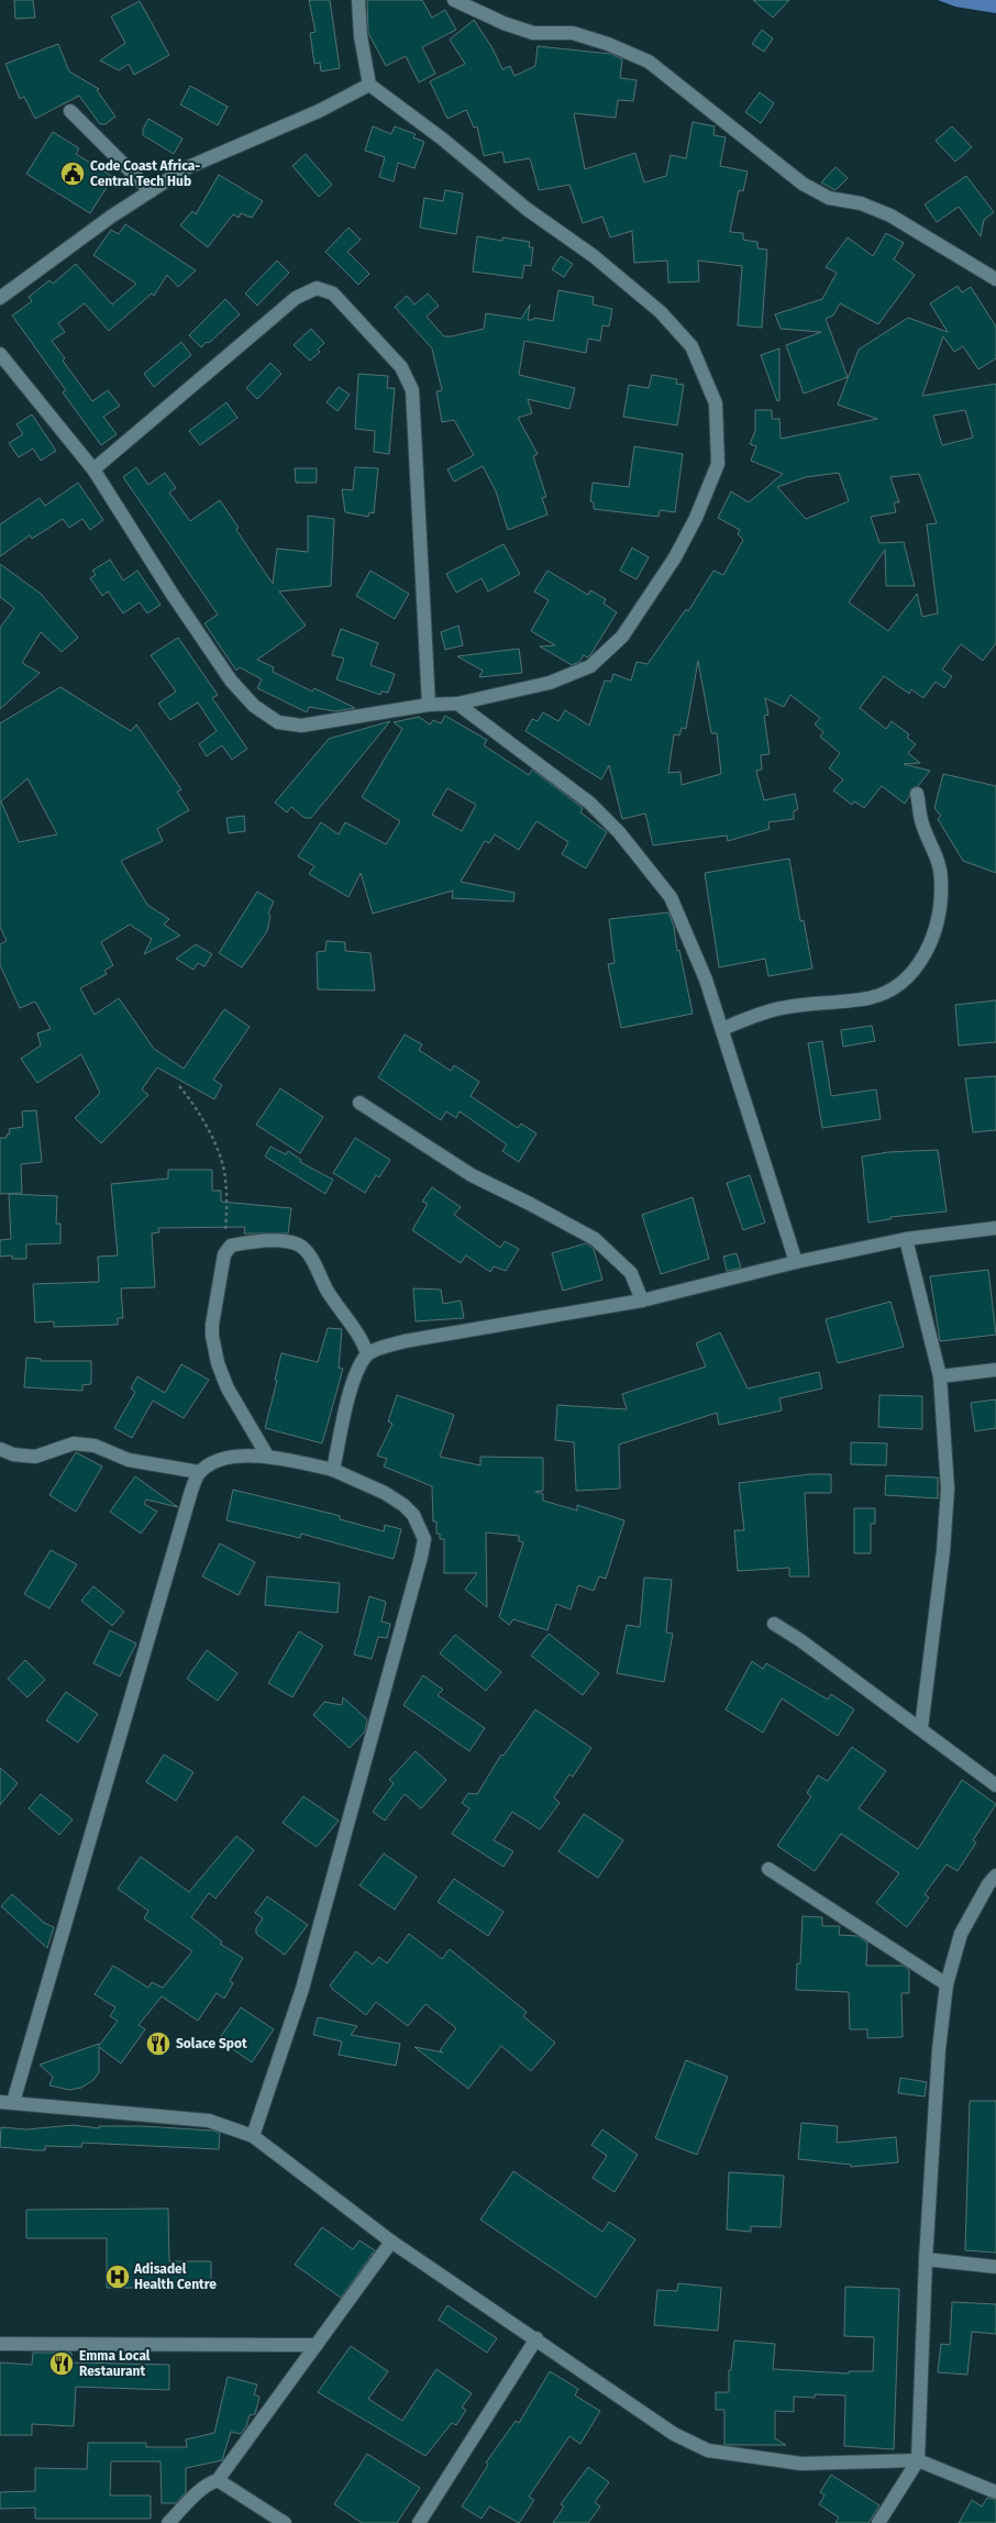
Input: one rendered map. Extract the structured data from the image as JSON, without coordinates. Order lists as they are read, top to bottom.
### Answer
{
  "places": {
    "public building": ["Code Coast Africa- Central Tech Hub"],
    "restaurant": ["Solace Spot", "Emma Local Restaurant"],
    "hospital": ["Adisadel Health Centre"]
  }
}
